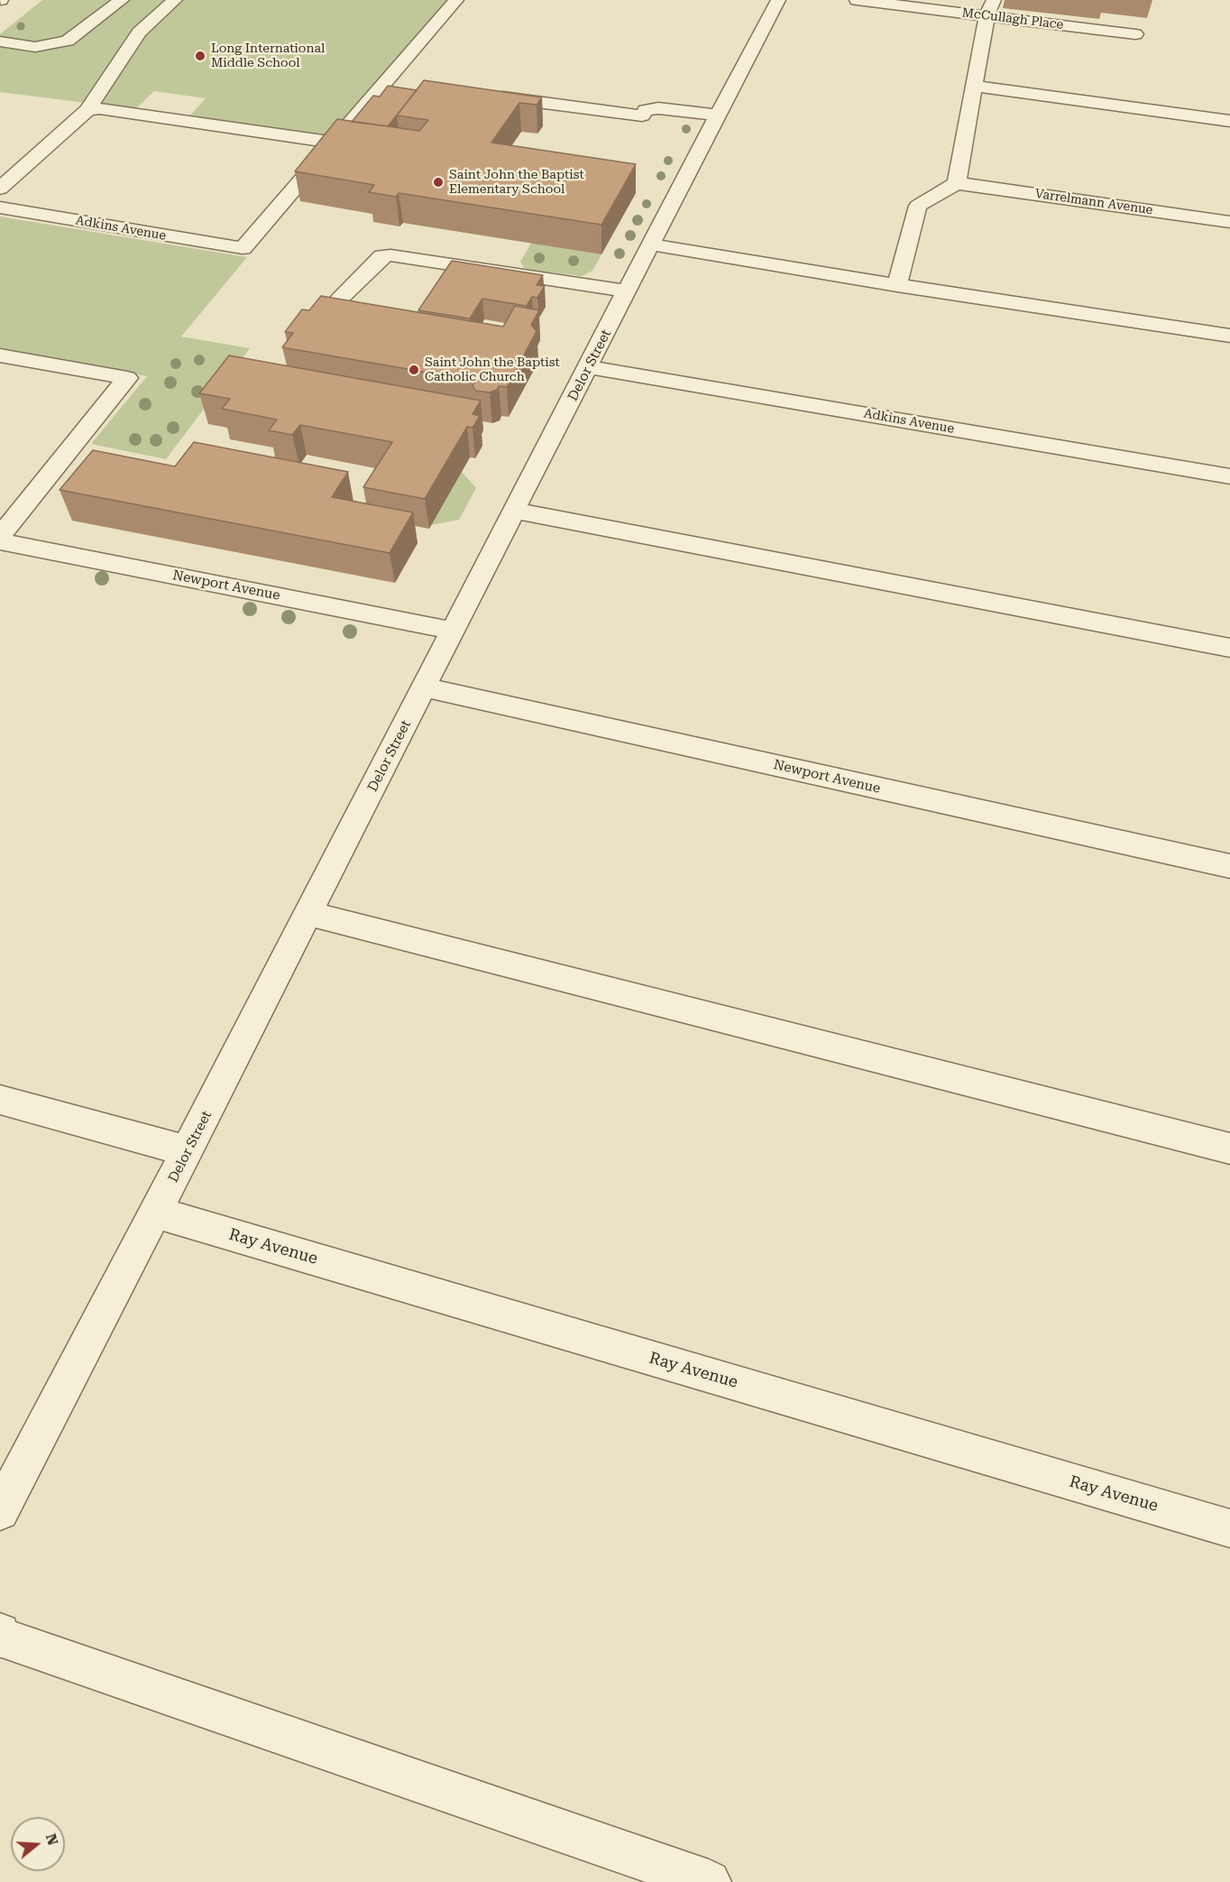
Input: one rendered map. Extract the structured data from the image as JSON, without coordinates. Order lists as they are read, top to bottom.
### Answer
{
  "streets": {
    "street": [
      "McCullagh Place",
      "Varrelmann Avenue",
      "Adkins Avenue",
      "Delor Street",
      "Newport Avenue",
      "Ray Avenue"
    ]
  },
  "crossings": [
    ["Adkins Avenue", "Delor Street"],
    ["Delor Street", "Newport Avenue"],
    ["Delor Street", "Ray Avenue"]
  ],
  "places": ["Long International Middle School", "Saint John the Baptist Elementary School", "Saint John the Baptist Catholic Church"],
  "north": "right"
}
